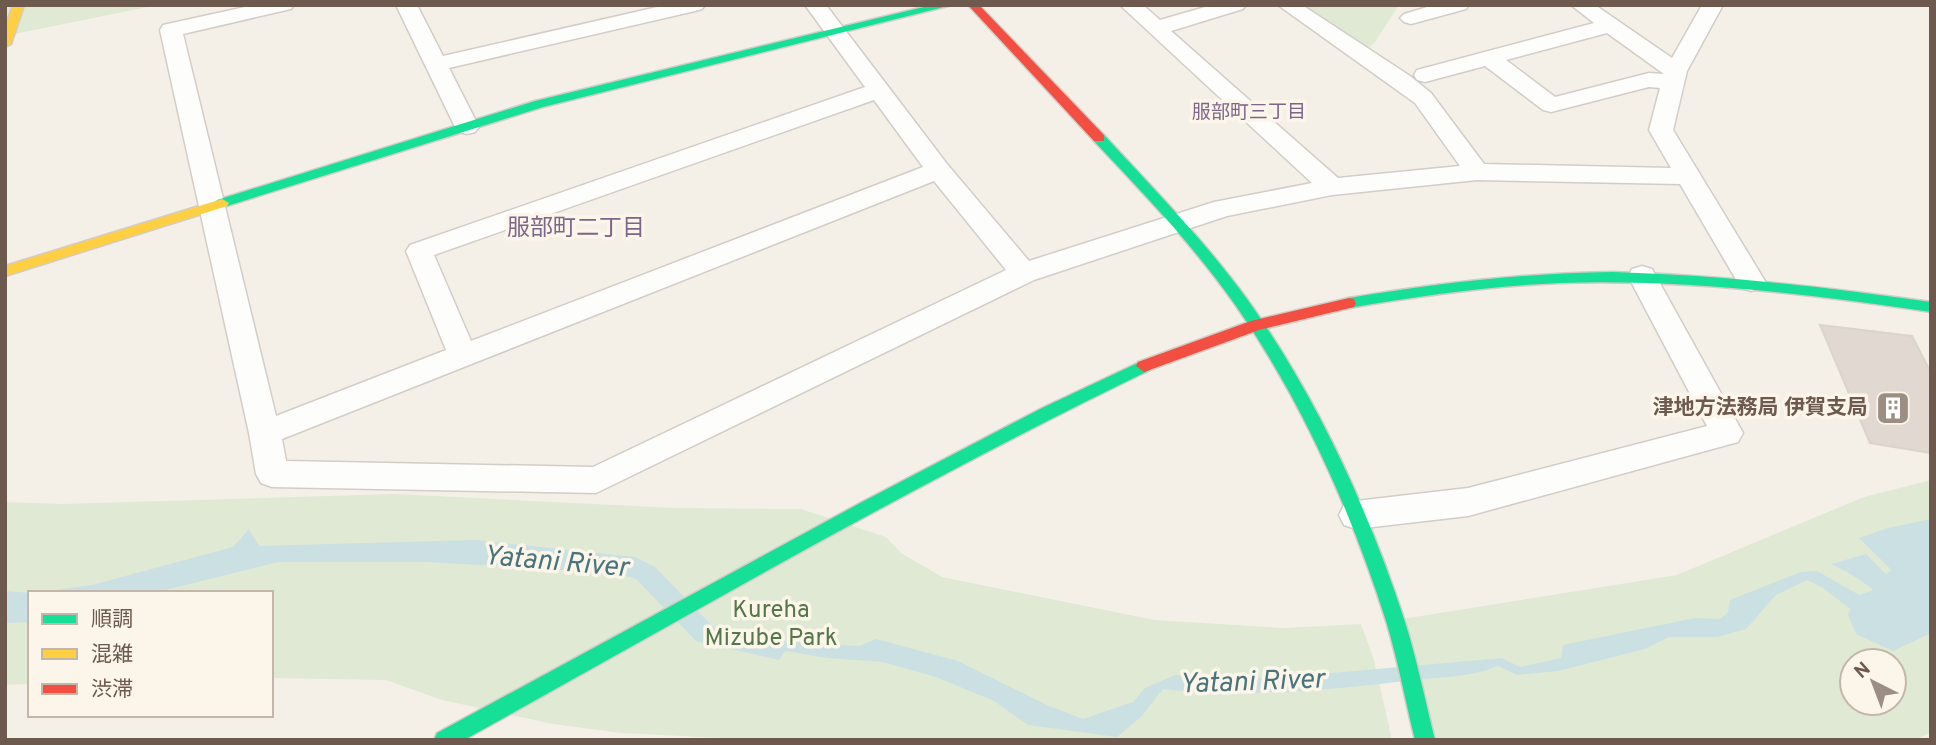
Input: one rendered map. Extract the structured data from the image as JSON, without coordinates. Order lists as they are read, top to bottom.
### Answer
{
  "districts": ["服部町三丁目", "服部町二丁目"],
  "water": ["Yatani River"],
  "parks": ["Kureha Mizube Park"],
  "places": {
    "building": ["津地方法務局 伊賀支局"]
  },
  "legend": ["順調", "混雑", "渋滞"],
  "north": "top left"
}
